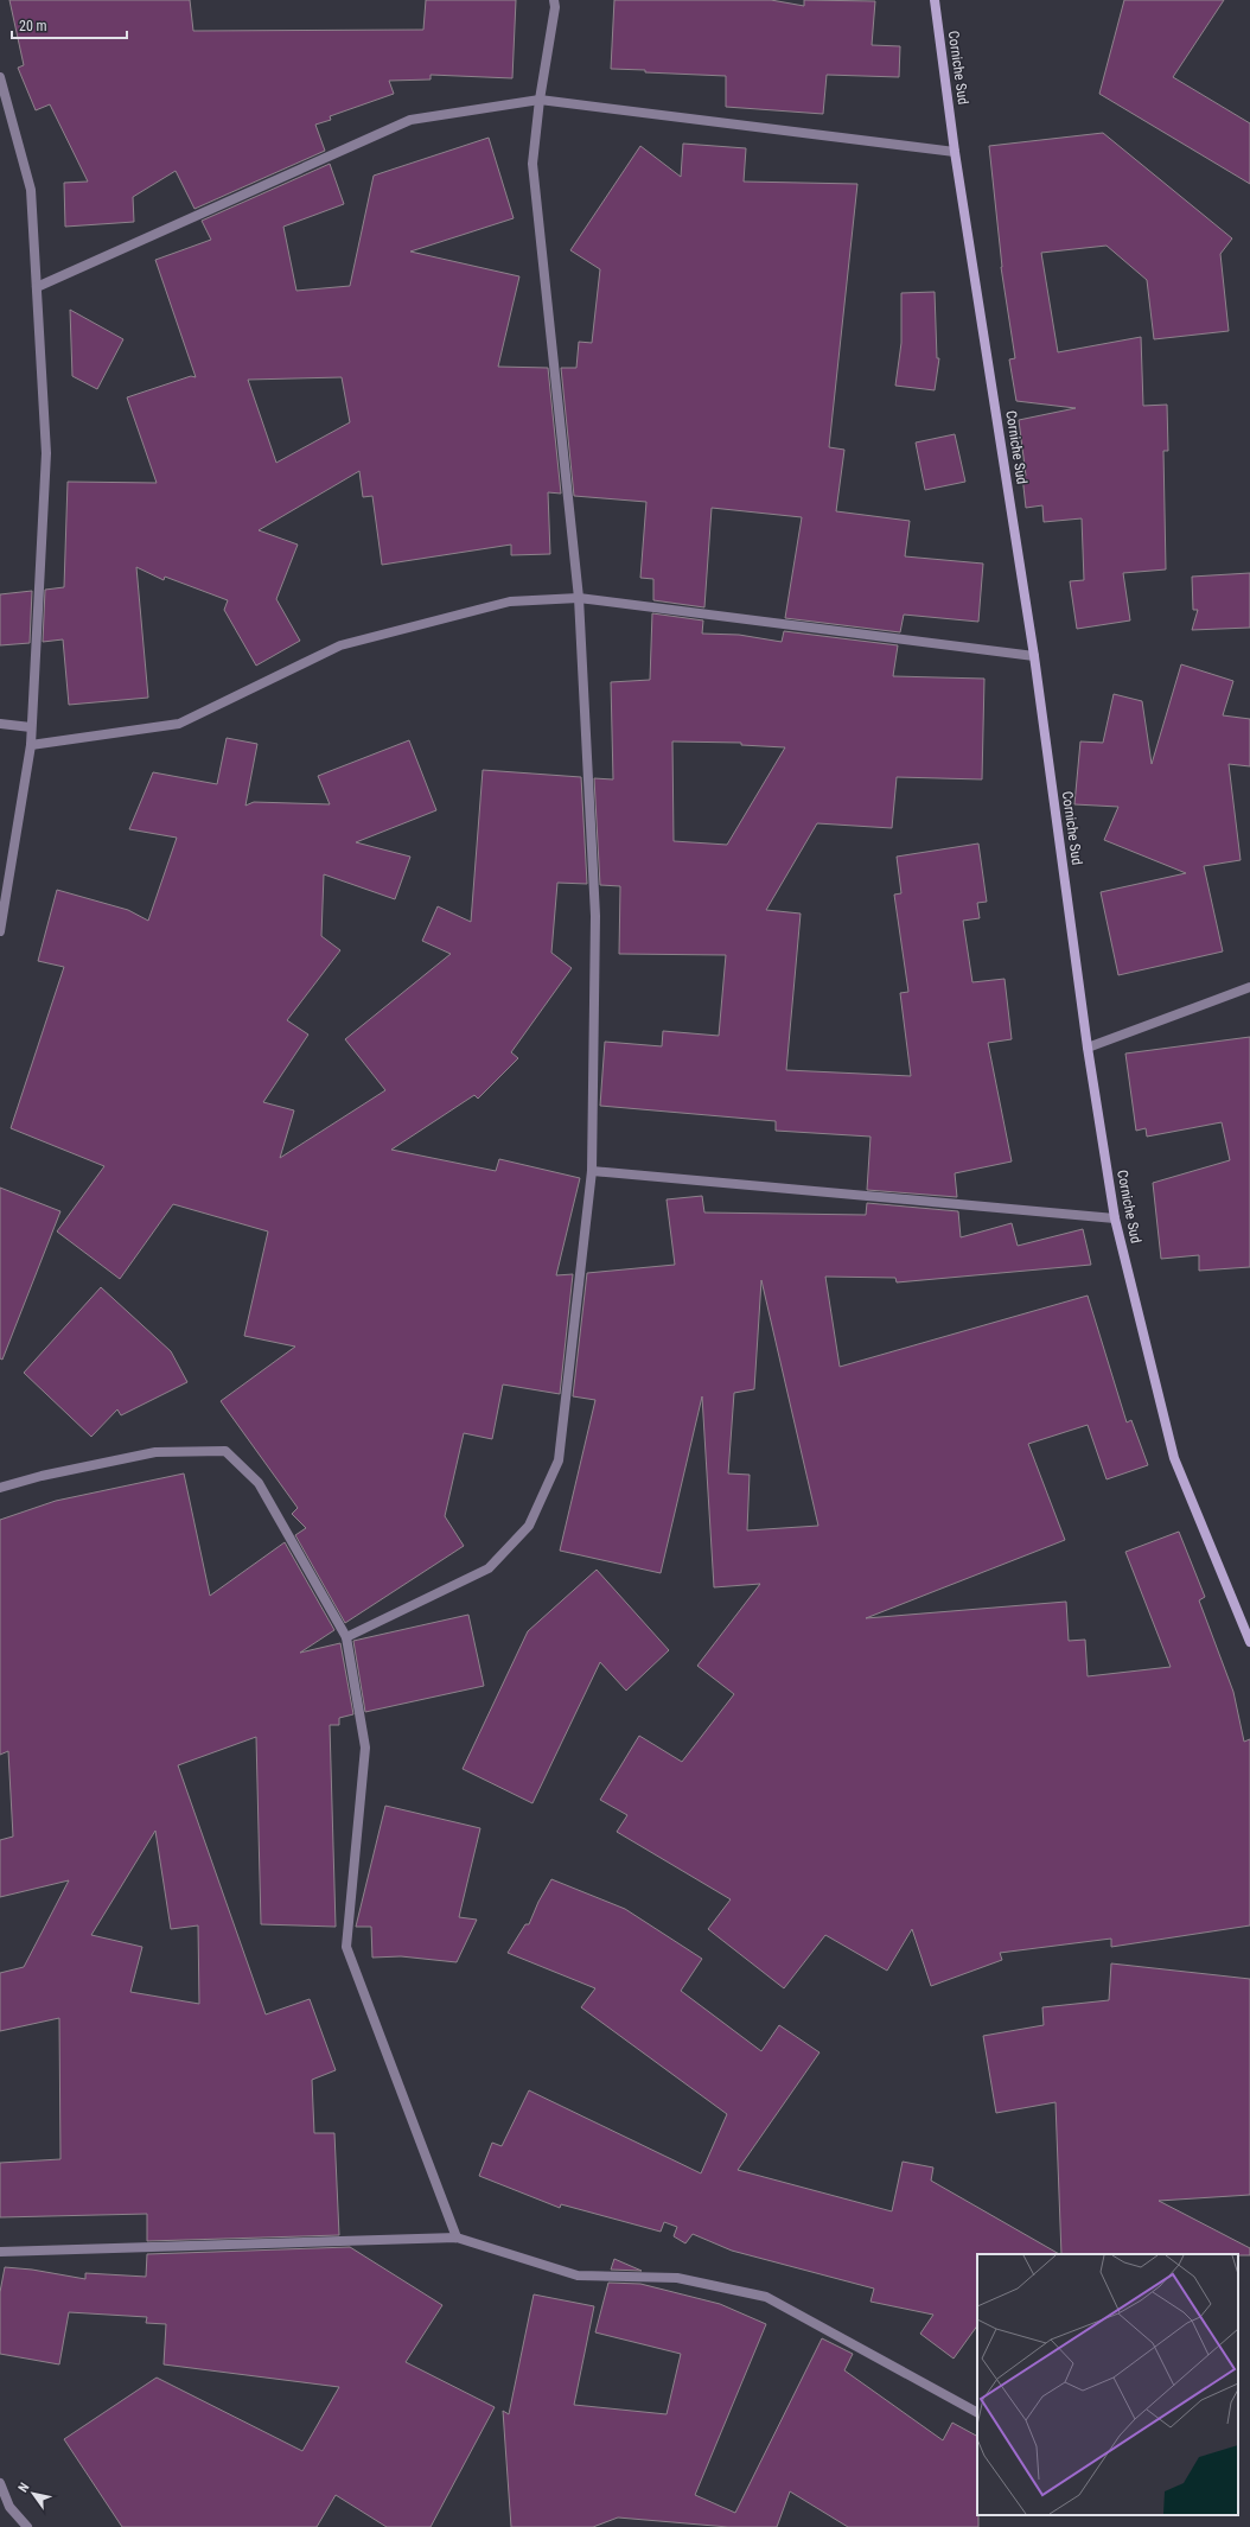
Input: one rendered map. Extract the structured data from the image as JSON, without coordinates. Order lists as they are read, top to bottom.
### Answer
{
  "streets": {
    "main road": ["Corniche Sud"]
  },
  "scale_bar": "20 m",
  "north": "top left"
}
